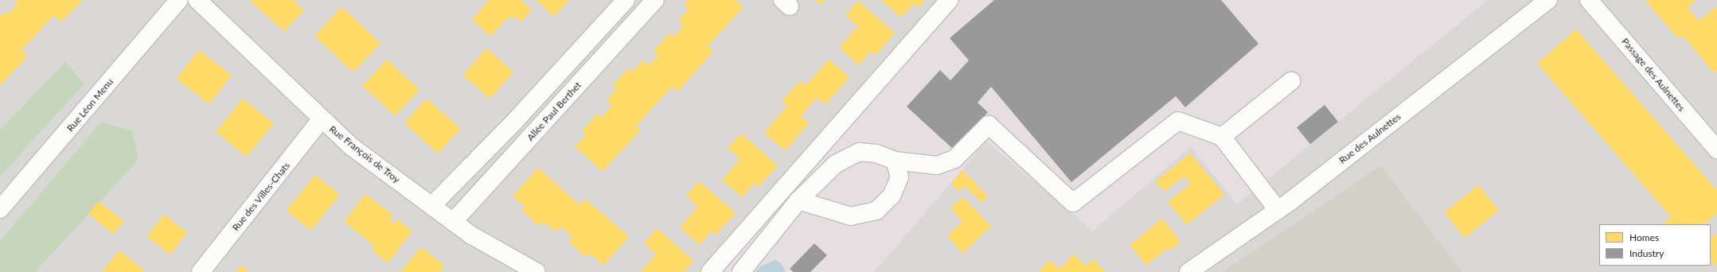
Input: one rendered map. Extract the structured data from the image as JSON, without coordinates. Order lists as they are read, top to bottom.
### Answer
{
  "streets": {
    "street": [
      "Passage des Aulnettes",
      "Rue Léon Menu",
      "Allée Paul Berthet",
      "Rue des Aulnettes",
      "Rue François de Troy",
      "Rue des Villes-Chats"
    ]
  },
  "crossings": [
    ["Allée Paul Berthet", "Rue François de Troy"],
    ["Rue François de Troy", "Rue des Villes-Chats"]
  ],
  "legend": ["Homes", "Industry"]
}
